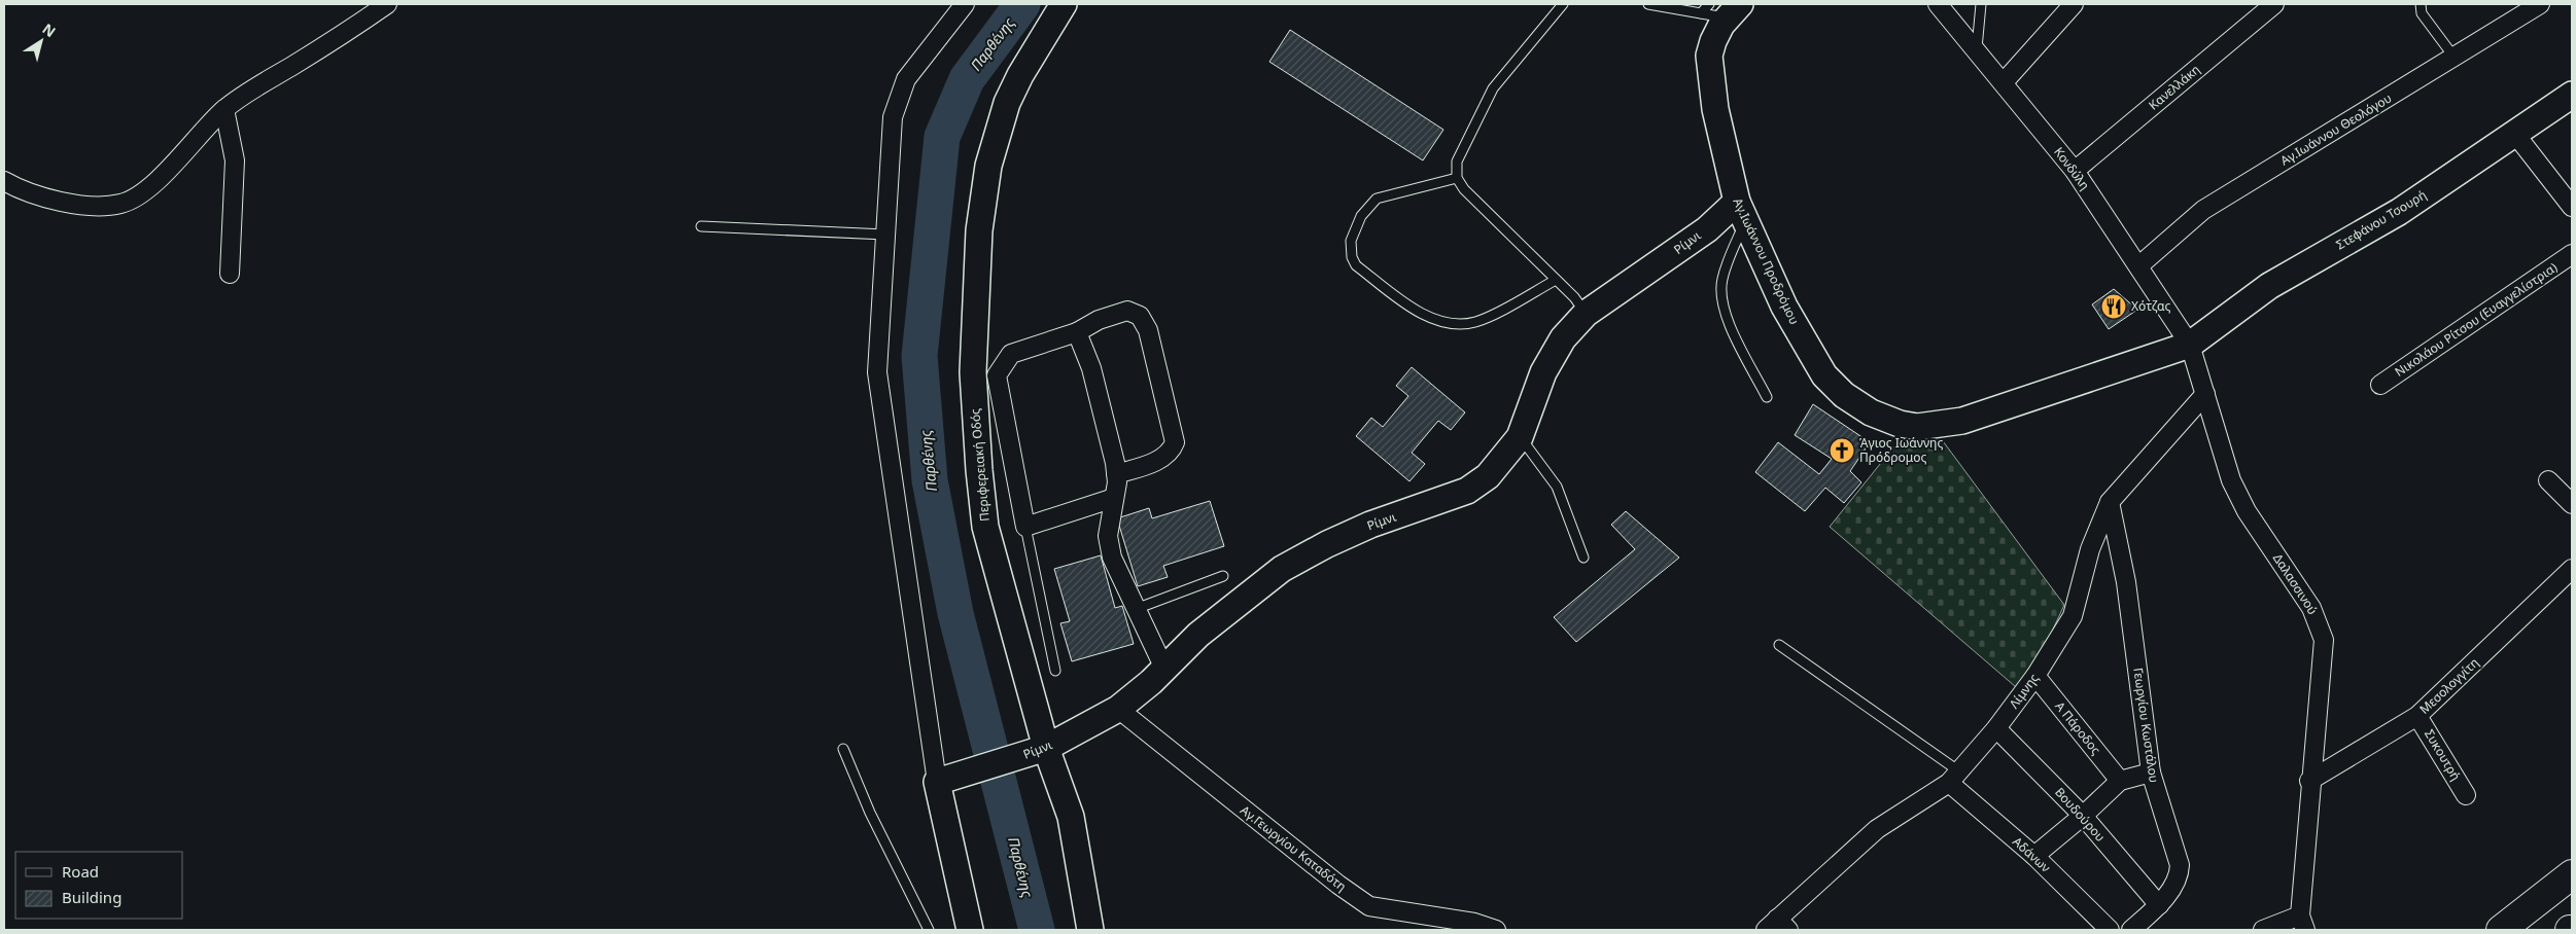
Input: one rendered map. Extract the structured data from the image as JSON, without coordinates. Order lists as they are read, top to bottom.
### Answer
{
  "streets": {
    "street": [
      "Κανελλάκη",
      "Αγ.Ιωάννου Θεολόγου",
      "Κονδύλη",
      "Στεφάνου Τσουρή",
      "Ρίμνι",
      "Αγ.Ιωάννου Προδρόμου",
      "Νικολάου Ρίτσου (Ευαγγελίστρια)",
      "Περιφερειακή Οδός",
      "Δαλασσινού",
      "Μεσολογγίτη",
      "Λίμνης",
      "Γεωργίου Κωστάλου",
      "Α Πάροδος",
      "Συκουτρή",
      "Βουδούρου",
      "Αγ.Γεωργίου Καταδότη",
      "Αδάνων"
    ]
  },
  "crossings": [
    ["Κανελλάκη", "Κονδύλη"],
    ["Αγ.Ιωάννου Θεολόγου", "Κονδύλη"],
    ["Κονδύλη", "Στεφάνου Τσουρή"],
    ["Κονδύλη", "Αγ.Ιωάννου Προδρόμου"],
    ["Κονδύλη", "Δαλασσινού"],
    ["Στεφάνου Τσουρή", "Αγ.Ιωάννου Προδρόμου"],
    ["Στεφάνου Τσουρή", "Δαλασσινού"],
    ["Ρίμνι", "Αγ.Ιωάννου Προδρόμου"],
    ["Ρίμνι", "Περιφερειακή Οδός"],
    ["Ρίμνι", "Αγ.Γεωργίου Καταδότη"],
    ["Αγ.Ιωάννου Προδρόμου", "Δαλασσινού"],
    ["Δαλασσινού", "Μεσολογγίτη"],
    ["Δαλασσινού", "Λίμνης"],
    ["Μεσολογγίτη", "Συκουτρή"],
    ["Λίμνης", "Γεωργίου Κωστάλου"],
    ["Λίμνης", "Α Πάροδος"],
    ["Λίμνης", "Βουδούρου"],
    ["Λίμνης", "Αδάνων"],
    ["Γεωργίου Κωστάλου", "Βουδούρου"]
  ],
  "water": ["Παρθένης"],
  "places": {
    "restaurant": ["Χότζας"],
    "church": ["Άγιος Ιωάννης Πρόδρομος"]
  },
  "legend": ["Road", "Building"],
  "north": "top right"
}
